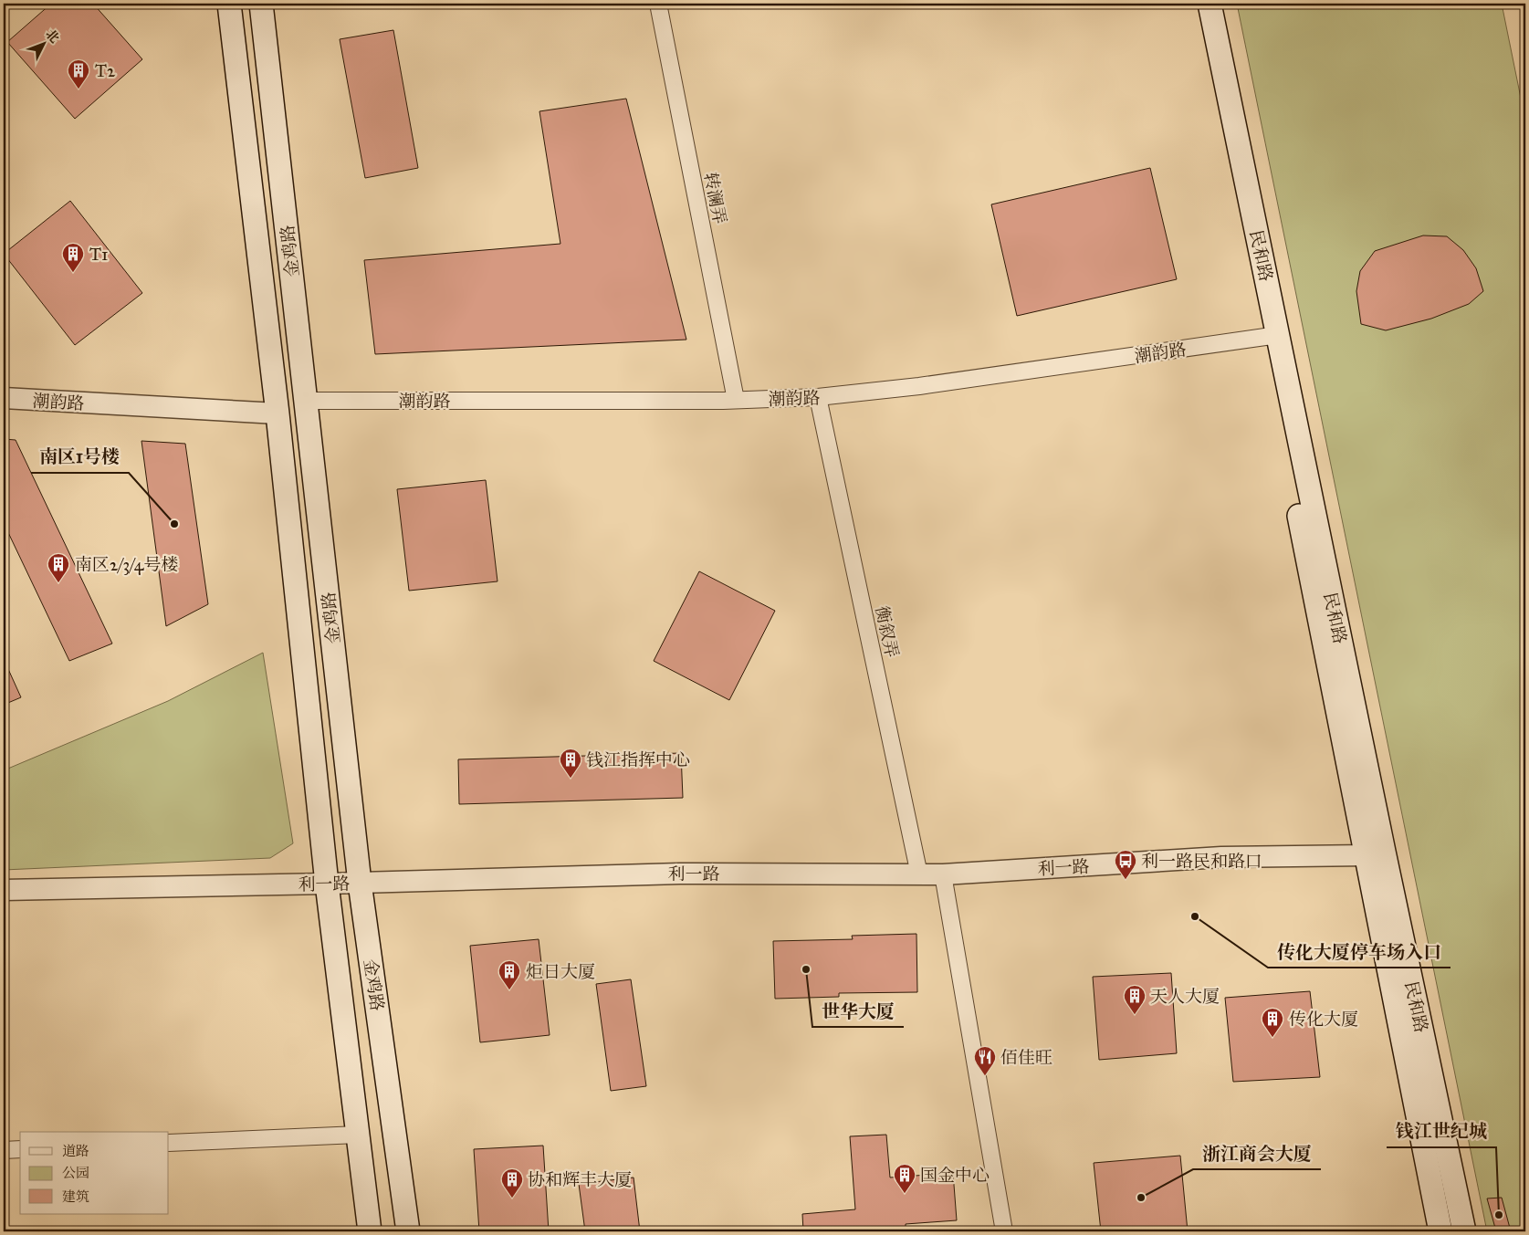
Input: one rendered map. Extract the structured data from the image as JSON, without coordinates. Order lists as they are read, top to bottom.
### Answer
{
  "streets": {
    "main road": ["金鸡路", "民和路"],
    "street": [
      "转澜弄",
      "潮韵路",
      "衡叙弄",
      "利一路"
    ]
  },
  "crossings": [
    ["转澜弄", "潮韵路"],
    ["金鸡路", "潮韵路"],
    ["金鸡路", "利一路"],
    ["民和路", "潮韵路"],
    ["民和路", "利一路"],
    ["潮韵路", "衡叙弄"],
    ["衡叙弄", "利一路"]
  ],
  "places": {
    "building": [
      "T2",
      "T1",
      "南区2/3/4号楼",
      "钱江指挥中心",
      "炬日大厦",
      "天人大厦",
      "传化大厦",
      "国金中心",
      "协和辉丰大厦"
    ],
    "other": [
      "南区1号楼",
      "传化大厦停车场入口",
      "世华大厦",
      "浙江商会大厦",
      "钱江世纪城"
    ],
    "bus stop": ["利一路民和路口"],
    "restaurant": ["佰佳旺"]
  },
  "legend": ["道路", "公园", "建筑"],
  "north": "top right"
}
